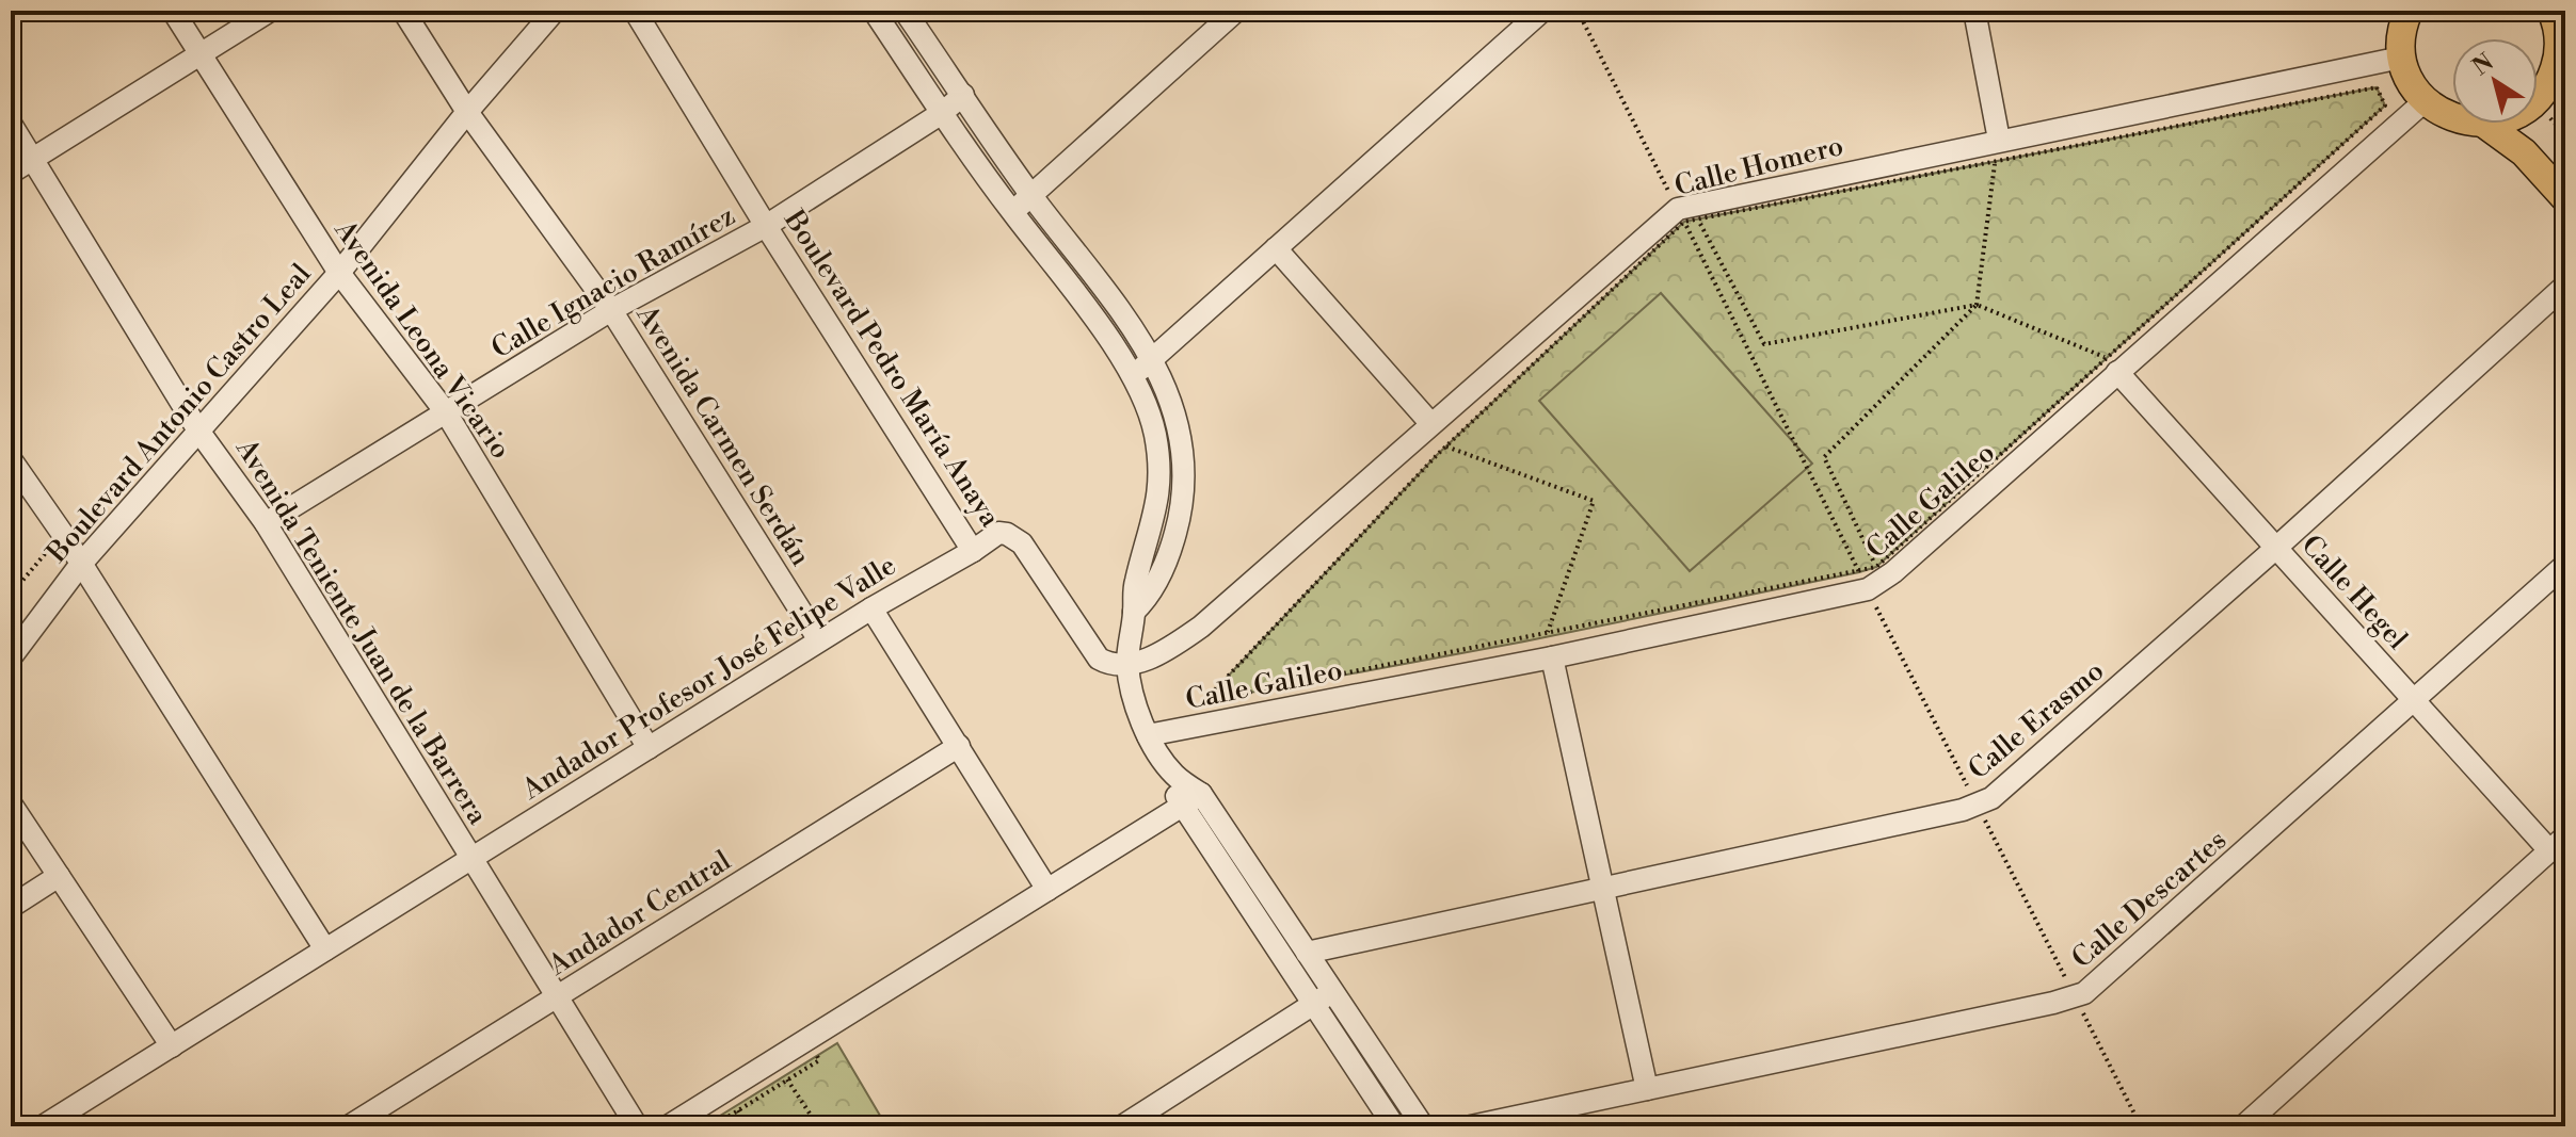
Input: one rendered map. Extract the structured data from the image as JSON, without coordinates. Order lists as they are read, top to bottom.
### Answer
{
  "streets": {
    "street": [
      "Calle Homero",
      "Calle Ignacio Ramírez",
      "Avenida Leona Vicario",
      "Boulevard Pedro María Anaya",
      "Boulevard Antonio Castro Leal",
      "Avenida Carmen Serdán",
      "Calle Galileo",
      "Calle Hegel",
      "Avenida Teniente Juan de la Barrera",
      "Andador Profesor José Felipe Valle",
      "Calle Erasmo",
      "Calle Descartes",
      "Andador Central"
    ]
  },
  "crossings": [
    ["Calle Homero", "Boulevard Pedro María Anaya"],
    ["Calle Ignacio Ramírez", "Avenida Leona Vicario"],
    ["Calle Ignacio Ramírez", "Boulevard Pedro María Anaya"],
    ["Calle Ignacio Ramírez", "Avenida Carmen Serdán"],
    ["Calle Ignacio Ramírez", "Avenida Teniente Juan de la Barrera"],
    ["Avenida Leona Vicario", "Boulevard Antonio Castro Leal"],
    ["Avenida Leona Vicario", "Andador Profesor José Felipe Valle"],
    ["Boulevard Pedro María Anaya", "Andador Profesor José Felipe Valle"],
    ["Boulevard Antonio Castro Leal", "Avenida Carmen Serdán"],
    ["Boulevard Antonio Castro Leal", "Avenida Teniente Juan de la Barrera"],
    ["Avenida Carmen Serdán", "Andador Profesor José Felipe Valle"],
    ["Calle Galileo", "Calle Hegel"],
    ["Calle Hegel", "Calle Erasmo"],
    ["Calle Hegel", "Calle Descartes"],
    ["Avenida Teniente Juan de la Barrera", "Andador Profesor José Felipe Valle"],
    ["Avenida Teniente Juan de la Barrera", "Andador Central"]
  ],
  "north": "top left"
}
